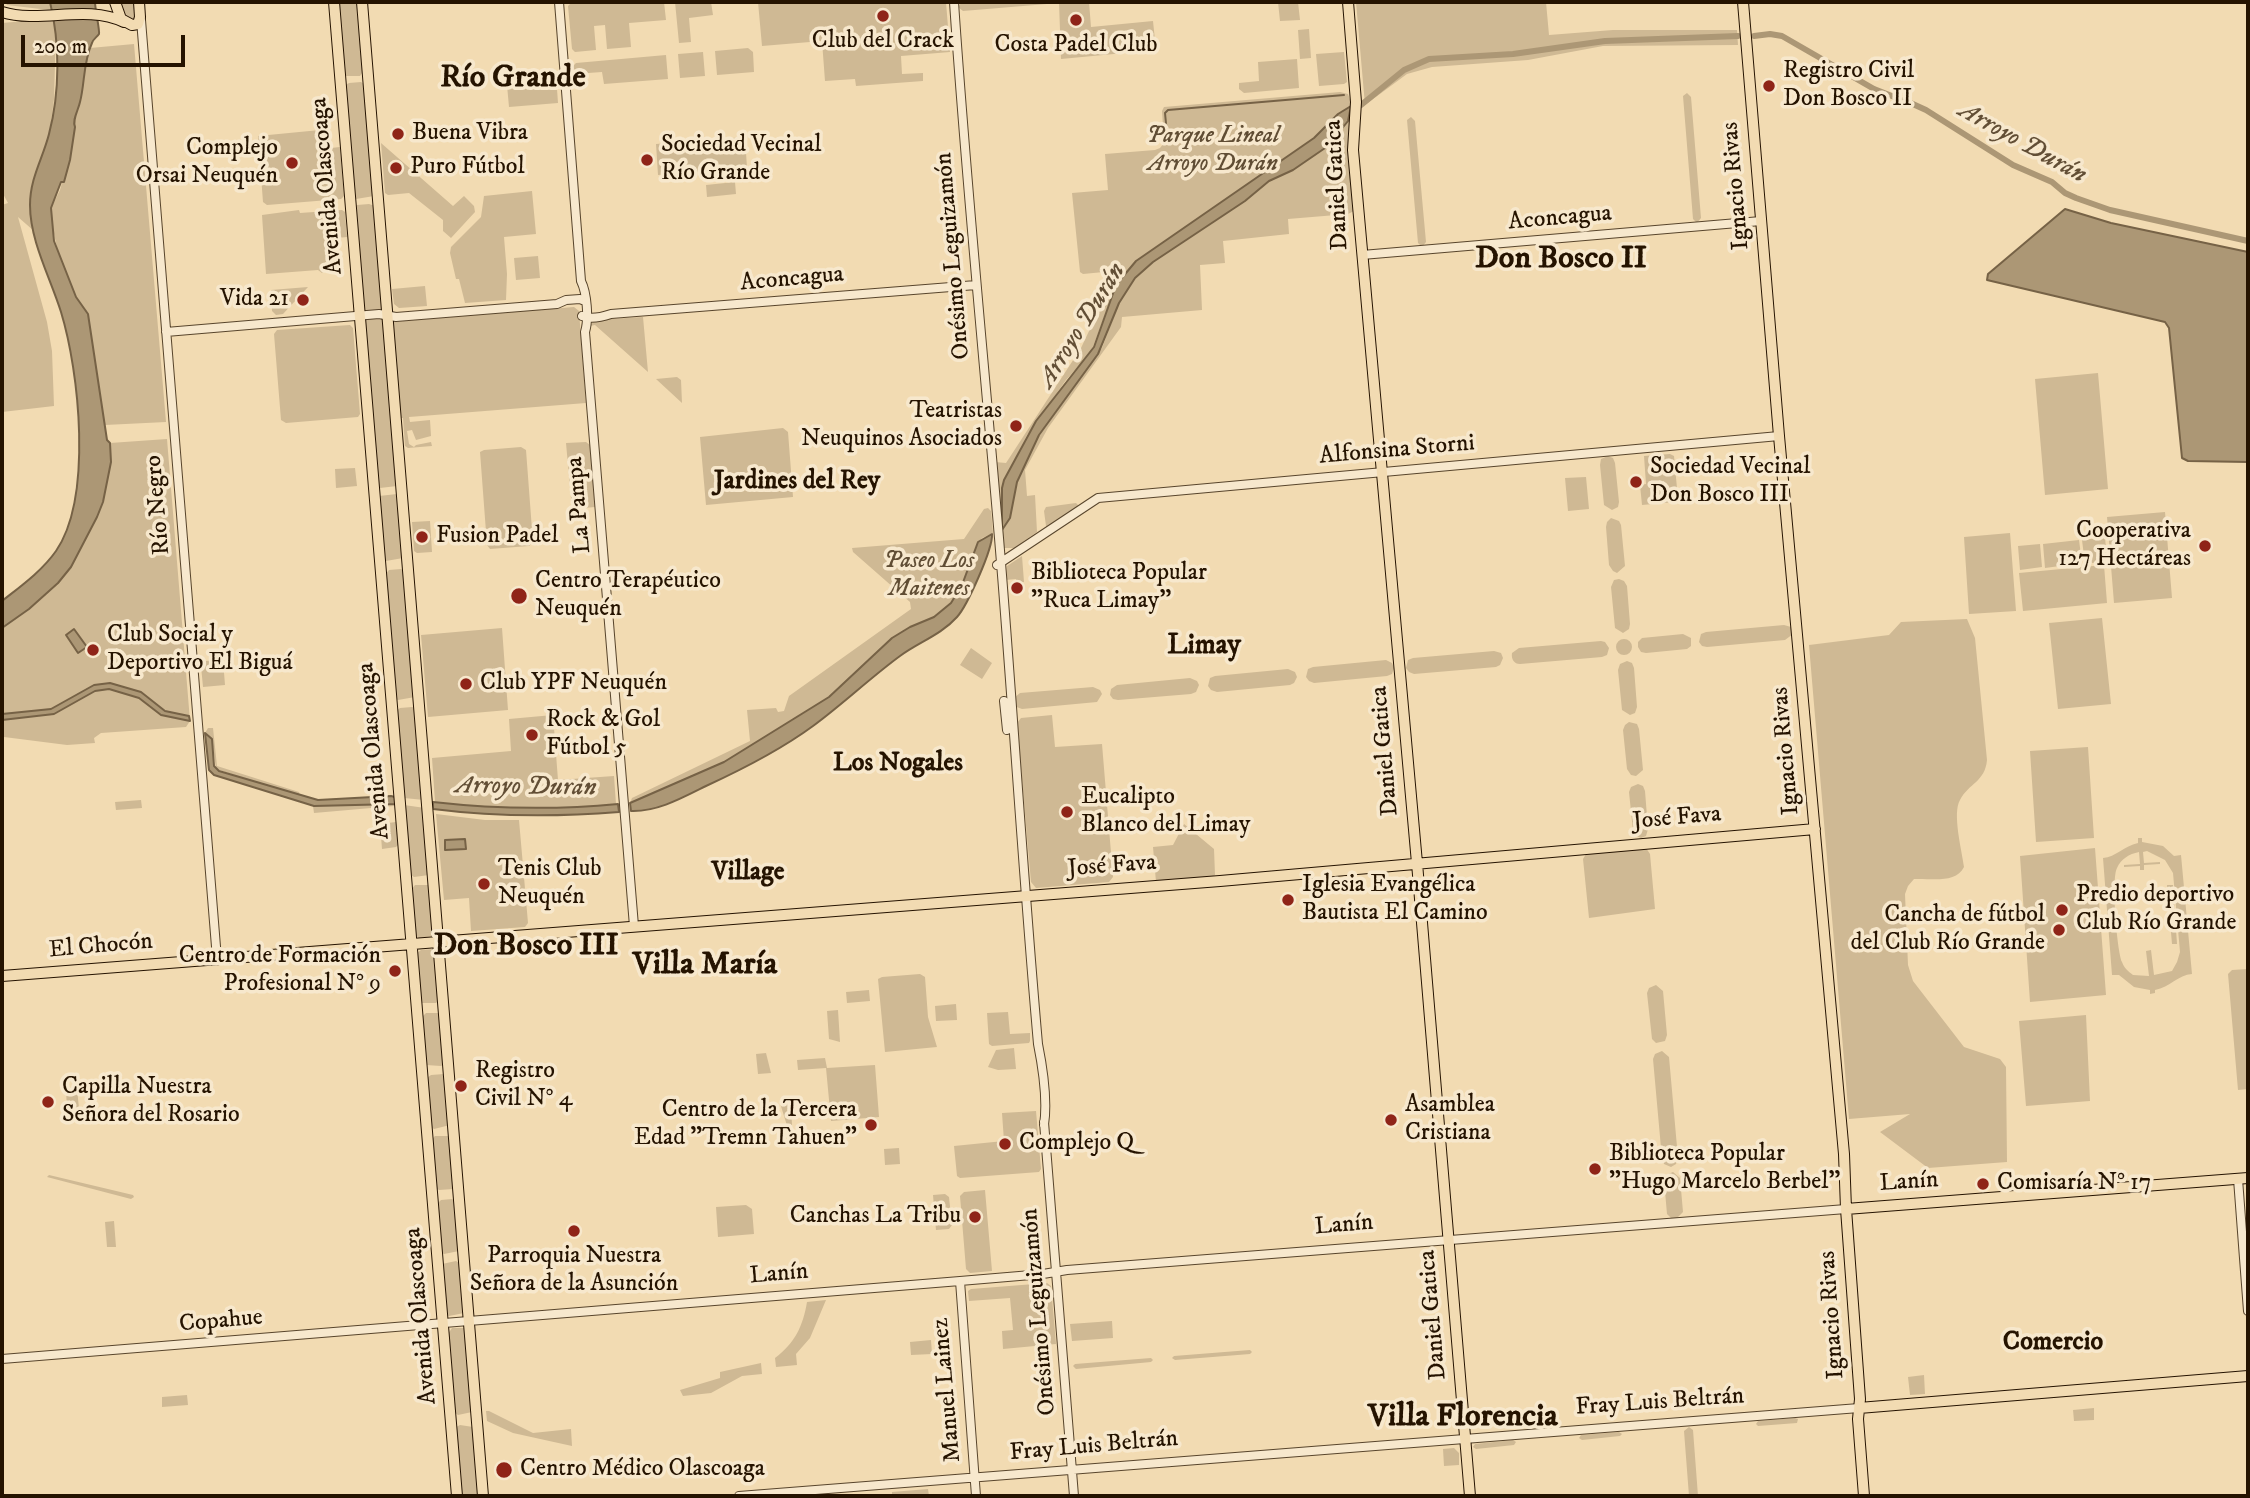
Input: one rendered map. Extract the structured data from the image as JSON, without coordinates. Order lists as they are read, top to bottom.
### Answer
{
  "streets": {
    "main road": [
      "Daniel Gatica",
      "Avenida Olascoaga",
      "Ignacio Rivas",
      "Río Negro",
      "José Fava",
      "El Chocón",
      "Lanín",
      "Fray Luis Beltrán"
    ],
    "street": [
      "Aconcagua",
      "Onésimo Leguizamón",
      "Alfonsina Storni",
      "La Pampa",
      "Copahue",
      "Manuel Lainez"
    ]
  },
  "crossings": [
    ["Daniel Gatica", "Aconcagua"],
    ["Daniel Gatica", "Alfonsina Storni"],
    ["Daniel Gatica", "José Fava"],
    ["Daniel Gatica", "Lanín"],
    ["Daniel Gatica", "Fray Luis Beltrán"],
    ["Avenida Olascoaga", "José Fava"],
    ["Avenida Olascoaga", "El Chocón"],
    ["Avenida Olascoaga", "Lanín"],
    ["Avenida Olascoaga", "Copahue"],
    ["Ignacio Rivas", "Aconcagua"],
    ["Ignacio Rivas", "Alfonsina Storni"],
    ["Ignacio Rivas", "José Fava"],
    ["Ignacio Rivas", "Lanín"],
    ["Ignacio Rivas", "Fray Luis Beltrán"],
    ["Aconcagua", "Onésimo Leguizamón"],
    ["Aconcagua", "La Pampa"],
    ["Onésimo Leguizamón", "Alfonsina Storni"],
    ["Onésimo Leguizamón", "José Fava"],
    ["Onésimo Leguizamón", "Lanín"],
    ["Onésimo Leguizamón", "Fray Luis Beltrán"],
    ["Río Negro", "El Chocón"],
    ["La Pampa", "José Fava"],
    ["José Fava", "El Chocón"],
    ["Lanín", "Copahue"],
    ["Lanín", "Manuel Lainez"],
    ["Manuel Lainez", "Fray Luis Beltrán"]
  ],
  "districts": [
    "Río Grande",
    "Don Bosco II",
    "Jardines del Rey",
    "Limay",
    "Los Nogales",
    "Village",
    "Don Bosco III",
    "Villa María",
    "Comercio",
    "Villa Florencia"
  ],
  "water": ["Arroyo Durán"],
  "parks": ["Parque Lineal Arroyo Durán", "Paseo Los Maitenes"],
  "places": [
    "Club del Crack",
    "Costa Padel Club",
    "Registro Civil Don Bosco II",
    "Buena Vibra",
    "Sociedad Vecinal Río Grande",
    "Complejo Orsai Neuquén",
    "Puro Fútbol",
    "Vida 21",
    "Teatristas Neuquinos Asociados",
    "Sociedad Vecinal Don Bosco III",
    "Fusion Padel",
    "Cooperativa 127 Hectáreas",
    "Biblioteca Popular \"Ruca Limay\"",
    "Centro Terapéutico Neuquén",
    "Club Social y Deportivo El Biguá",
    "Club YPF Neuquén",
    "Rock & Gol Fútbol 5",
    "Eucalipto Blanco del Limay",
    "Tenis Club Neuquén",
    "Iglesia Evangélica Bautista El Camino",
    "Predio deportivo Club Río Grande",
    "Cancha de fútbol del Club Río Grande",
    "Centro de Formación Profesional N° 9",
    "Registro Civil N° 4",
    "Capilla Nuestra Señora del Rosario",
    "Asamblea Cristiana",
    "Centro de la Tercera Edad \"Tremn Tahuen\"",
    "Complejo Q",
    "Biblioteca Popular \"Hugo Marcelo Berbel\"",
    "Comisaría N° 17",
    "Canchas La Tribu",
    "Parroquia Nuestra Señora de la Asunción",
    "Centro Médico Olascoaga"
  ],
  "scale_bar": "200 m"
}
